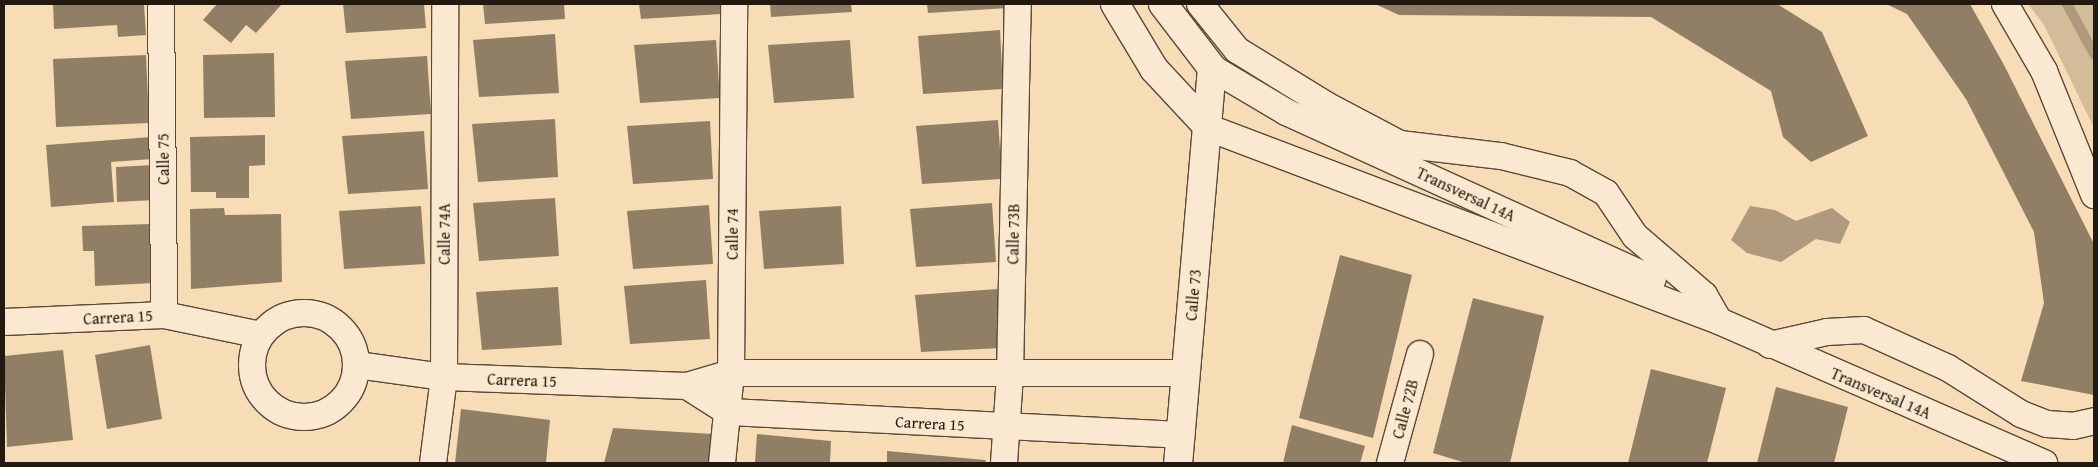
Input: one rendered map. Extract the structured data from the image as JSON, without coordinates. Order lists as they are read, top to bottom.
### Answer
{
  "streets": {
    "street": [
      "Calle 75",
      "Transversal 14A",
      "Calle 74A",
      "Calle 74",
      "Calle 73B",
      "Calle 73",
      "Carrera 15",
      "Calle 72B"
    ]
  },
  "crossings": [
    ["Calle 75", "Carrera 15"],
    ["Transversal 14A", "Calle 73"],
    ["Calle 74A", "Carrera 15"],
    ["Calle 74", "Carrera 15"],
    ["Calle 73B", "Carrera 15"],
    ["Calle 73", "Carrera 15"]
  ]
}
